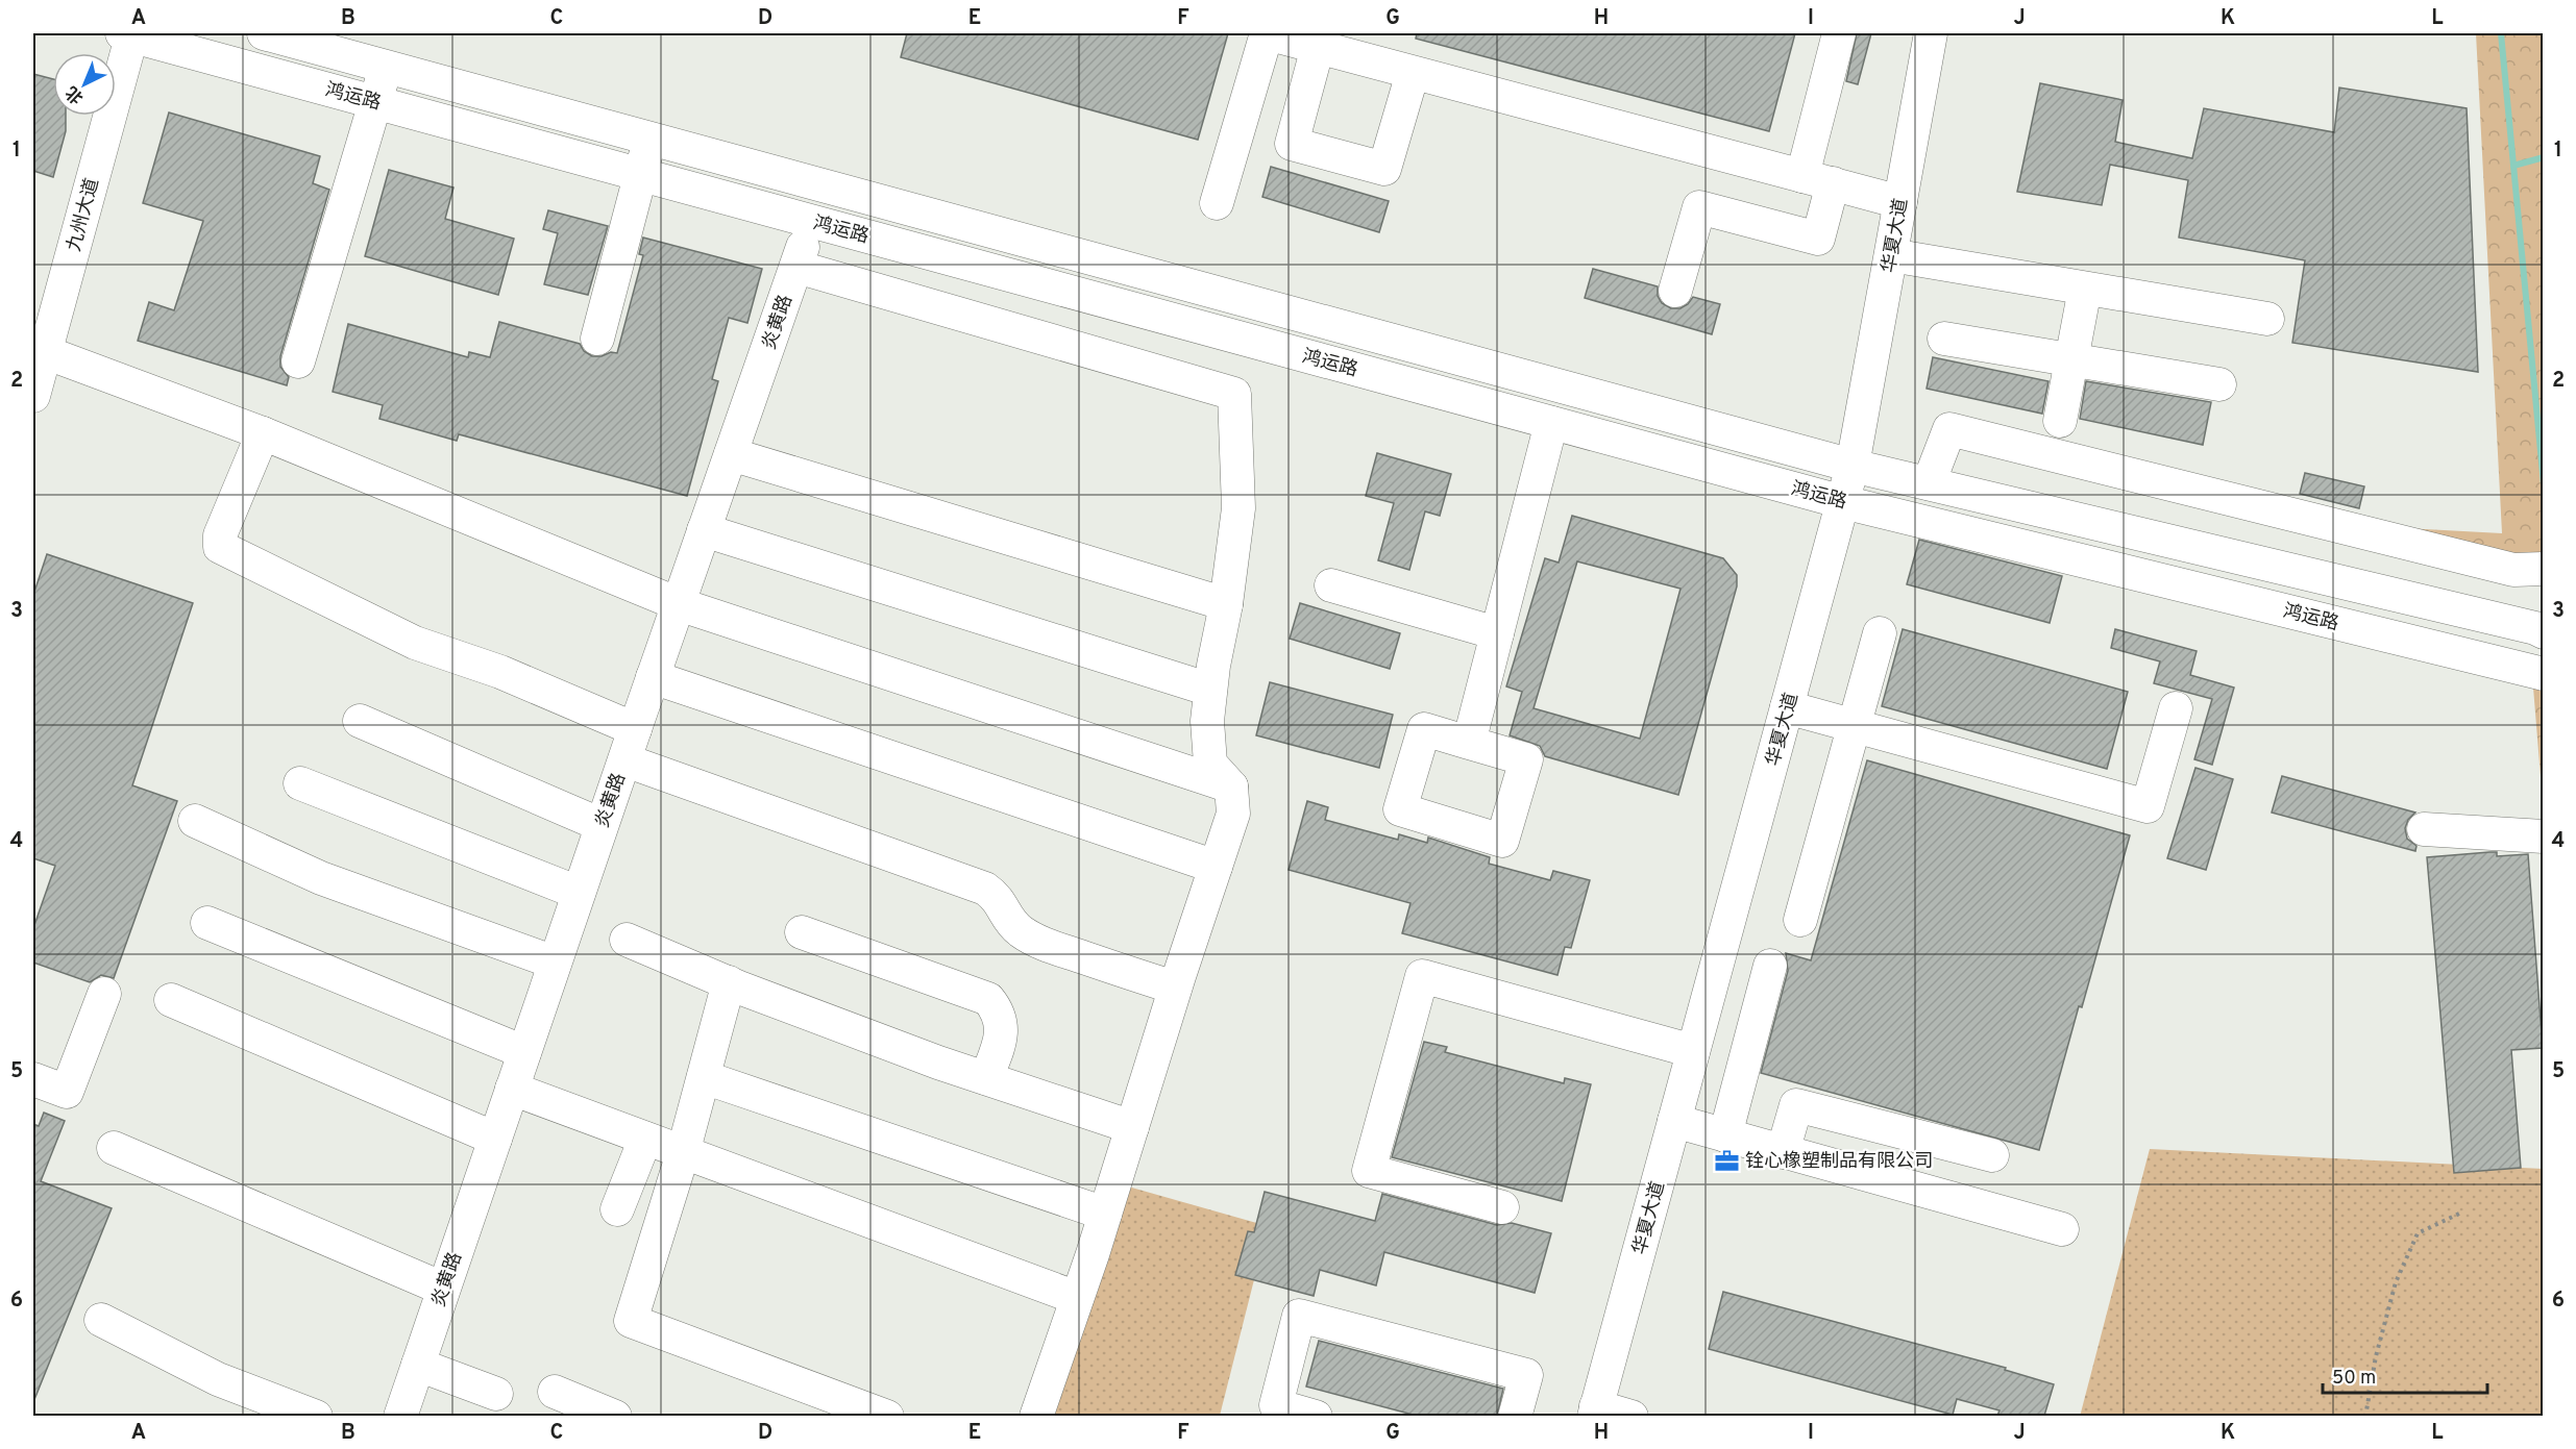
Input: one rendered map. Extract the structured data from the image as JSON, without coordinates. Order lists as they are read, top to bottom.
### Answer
{
  "streets": {
    "street": [
      "鸿运路",
      "九州大道",
      "华夏大道",
      "炎黄路"
    ]
  },
  "crossings": [
    ["鸿运路", "九州大道"],
    ["鸿运路", "华夏大道"],
    ["鸿运路", "炎黄路"]
  ],
  "places": {
    "office": ["铨心橡塑制品有限公司"]
  },
  "scale_bar": "50 m",
  "north": "bottom left",
  "grid": {
    "columns": [
      "A",
      "B",
      "C",
      "D",
      "E",
      "F",
      "G",
      "H",
      "I",
      "J",
      "K",
      "L"
    ],
    "rows": [
      "1",
      "2",
      "3",
      "4",
      "5",
      "6"
    ]
  }
}
